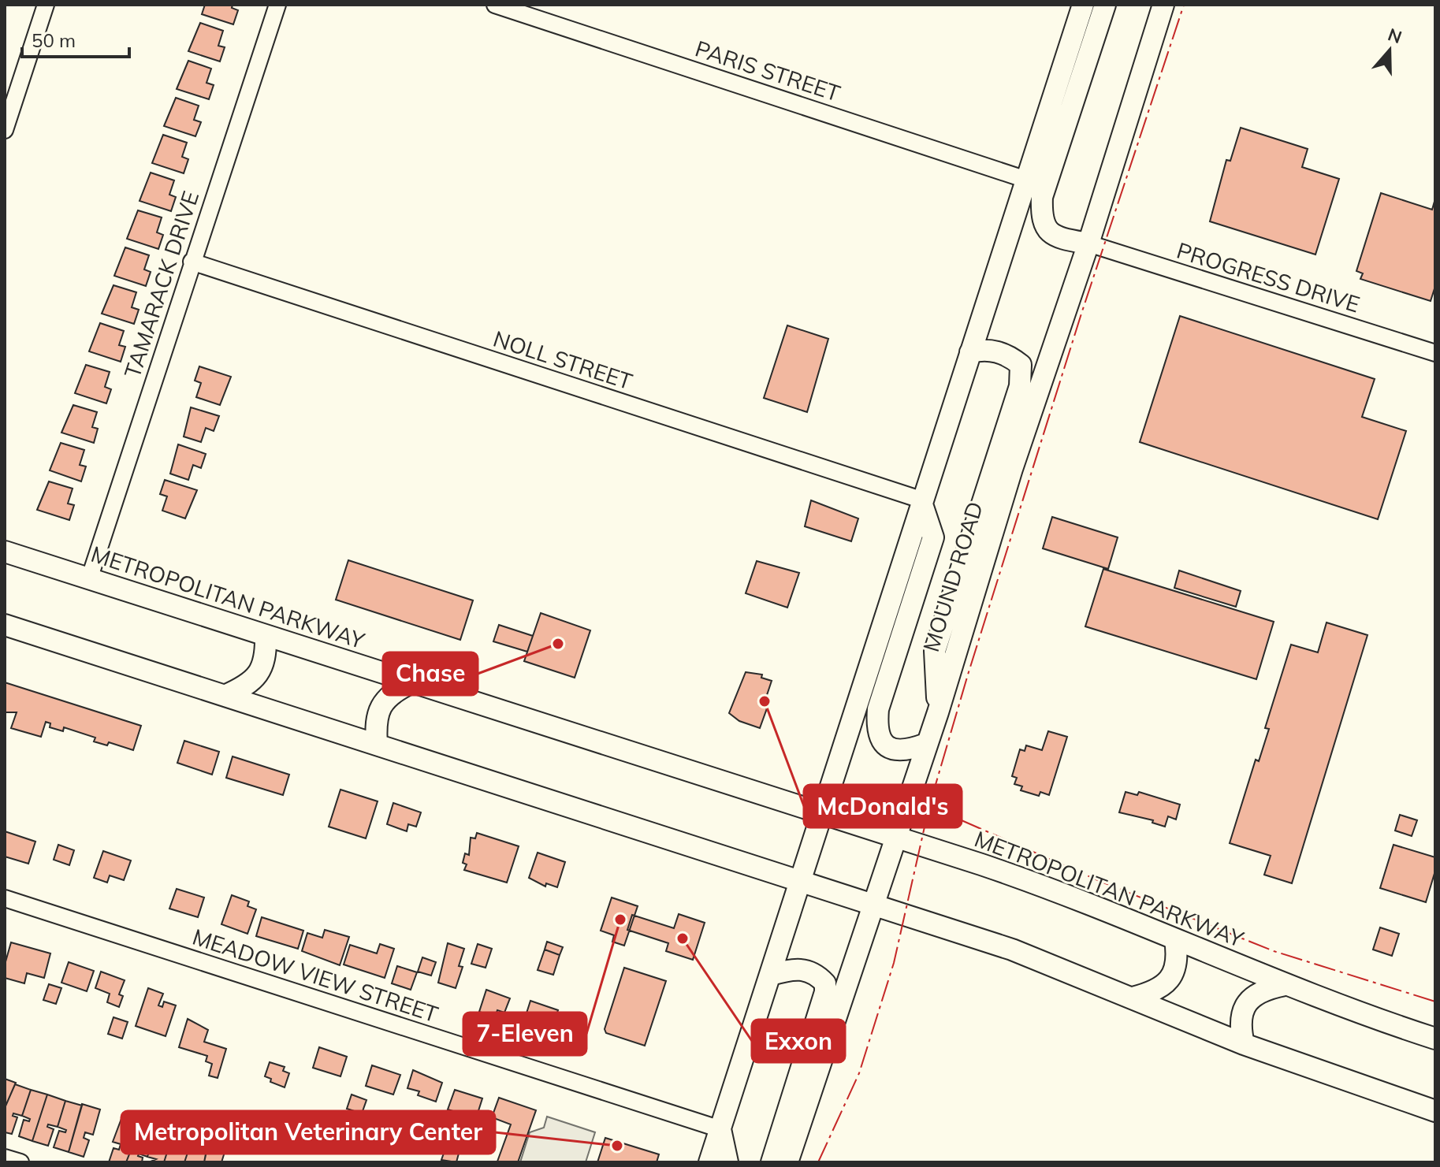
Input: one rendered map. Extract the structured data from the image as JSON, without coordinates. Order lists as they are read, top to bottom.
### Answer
{
  "streets": {
    "main road": ["MOUND ROAD", "METROPOLITAN PARKWAY"],
    "street": [
      "PARIS STREET",
      "PROGRESS DRIVE",
      "TAMARACK DRIVE",
      "NOLL STREET",
      "MEADOW VIEW STREET"
    ]
  },
  "crossings": [
    ["PROGRESS DRIVE", "MOUND ROAD"],
    ["TAMARACK DRIVE", "NOLL STREET"],
    ["TAMARACK DRIVE", "METROPOLITAN PARKWAY"],
    ["MOUND ROAD", "METROPOLITAN PARKWAY"]
  ],
  "places": [
    "Chase",
    "McDonald's",
    "7-Eleven",
    "Exxon",
    "Metropolitan Veterinary Center"
  ],
  "scale_bar": "50 m",
  "north": "top"
}
